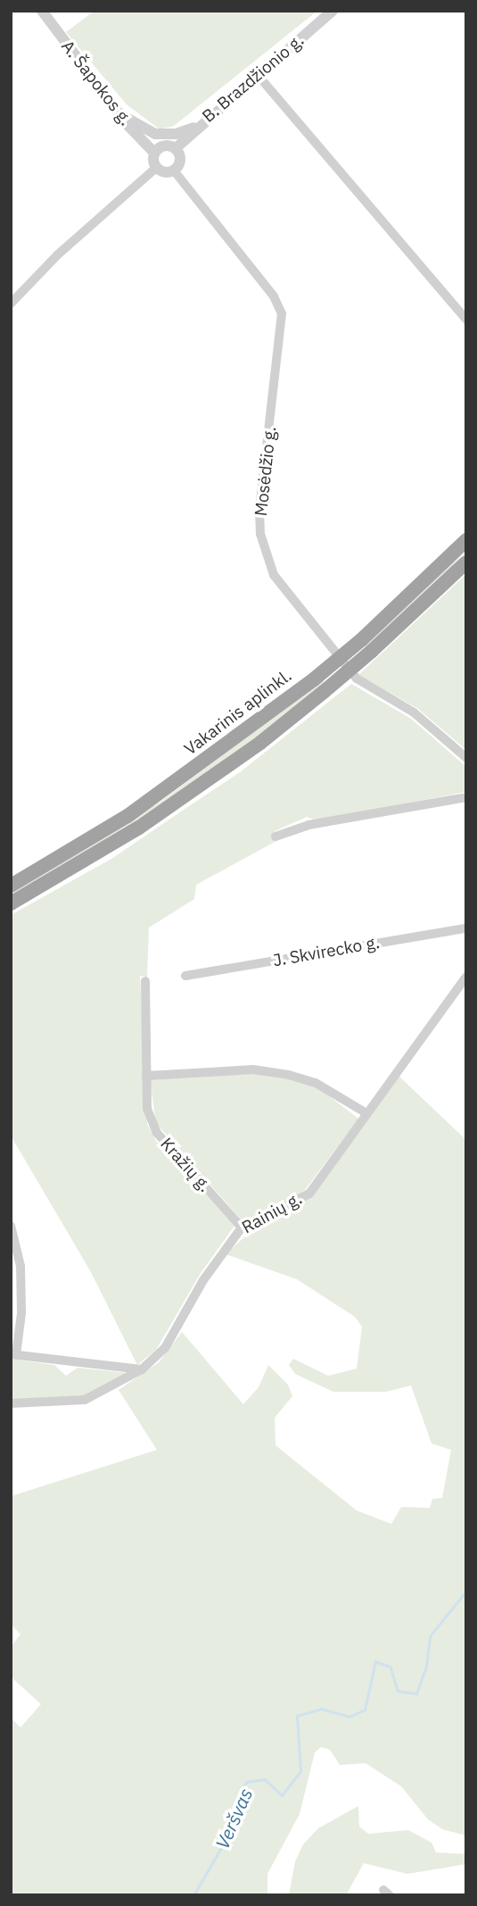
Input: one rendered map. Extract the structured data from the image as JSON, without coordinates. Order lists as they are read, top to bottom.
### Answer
{
  "streets": {
    "highway": ["Vakarinis aplinkl."],
    "street": [
      "B. Brazdžionio g.",
      "A. Šapokos g.",
      "Mosėdžio g.",
      "J. Skvirecko g.",
      "Kražių g.",
      "Rainių g."
    ]
  },
  "crossings": [
    ["B. Brazdžionio g.", "A. Šapokos g."],
    ["B. Brazdžionio g.", "Mosėdžio g."],
    ["A. Šapokos g.", "Mosėdžio g."],
    ["Kražių g.", "Rainių g."]
  ],
  "water": ["Veršvas"]
}
